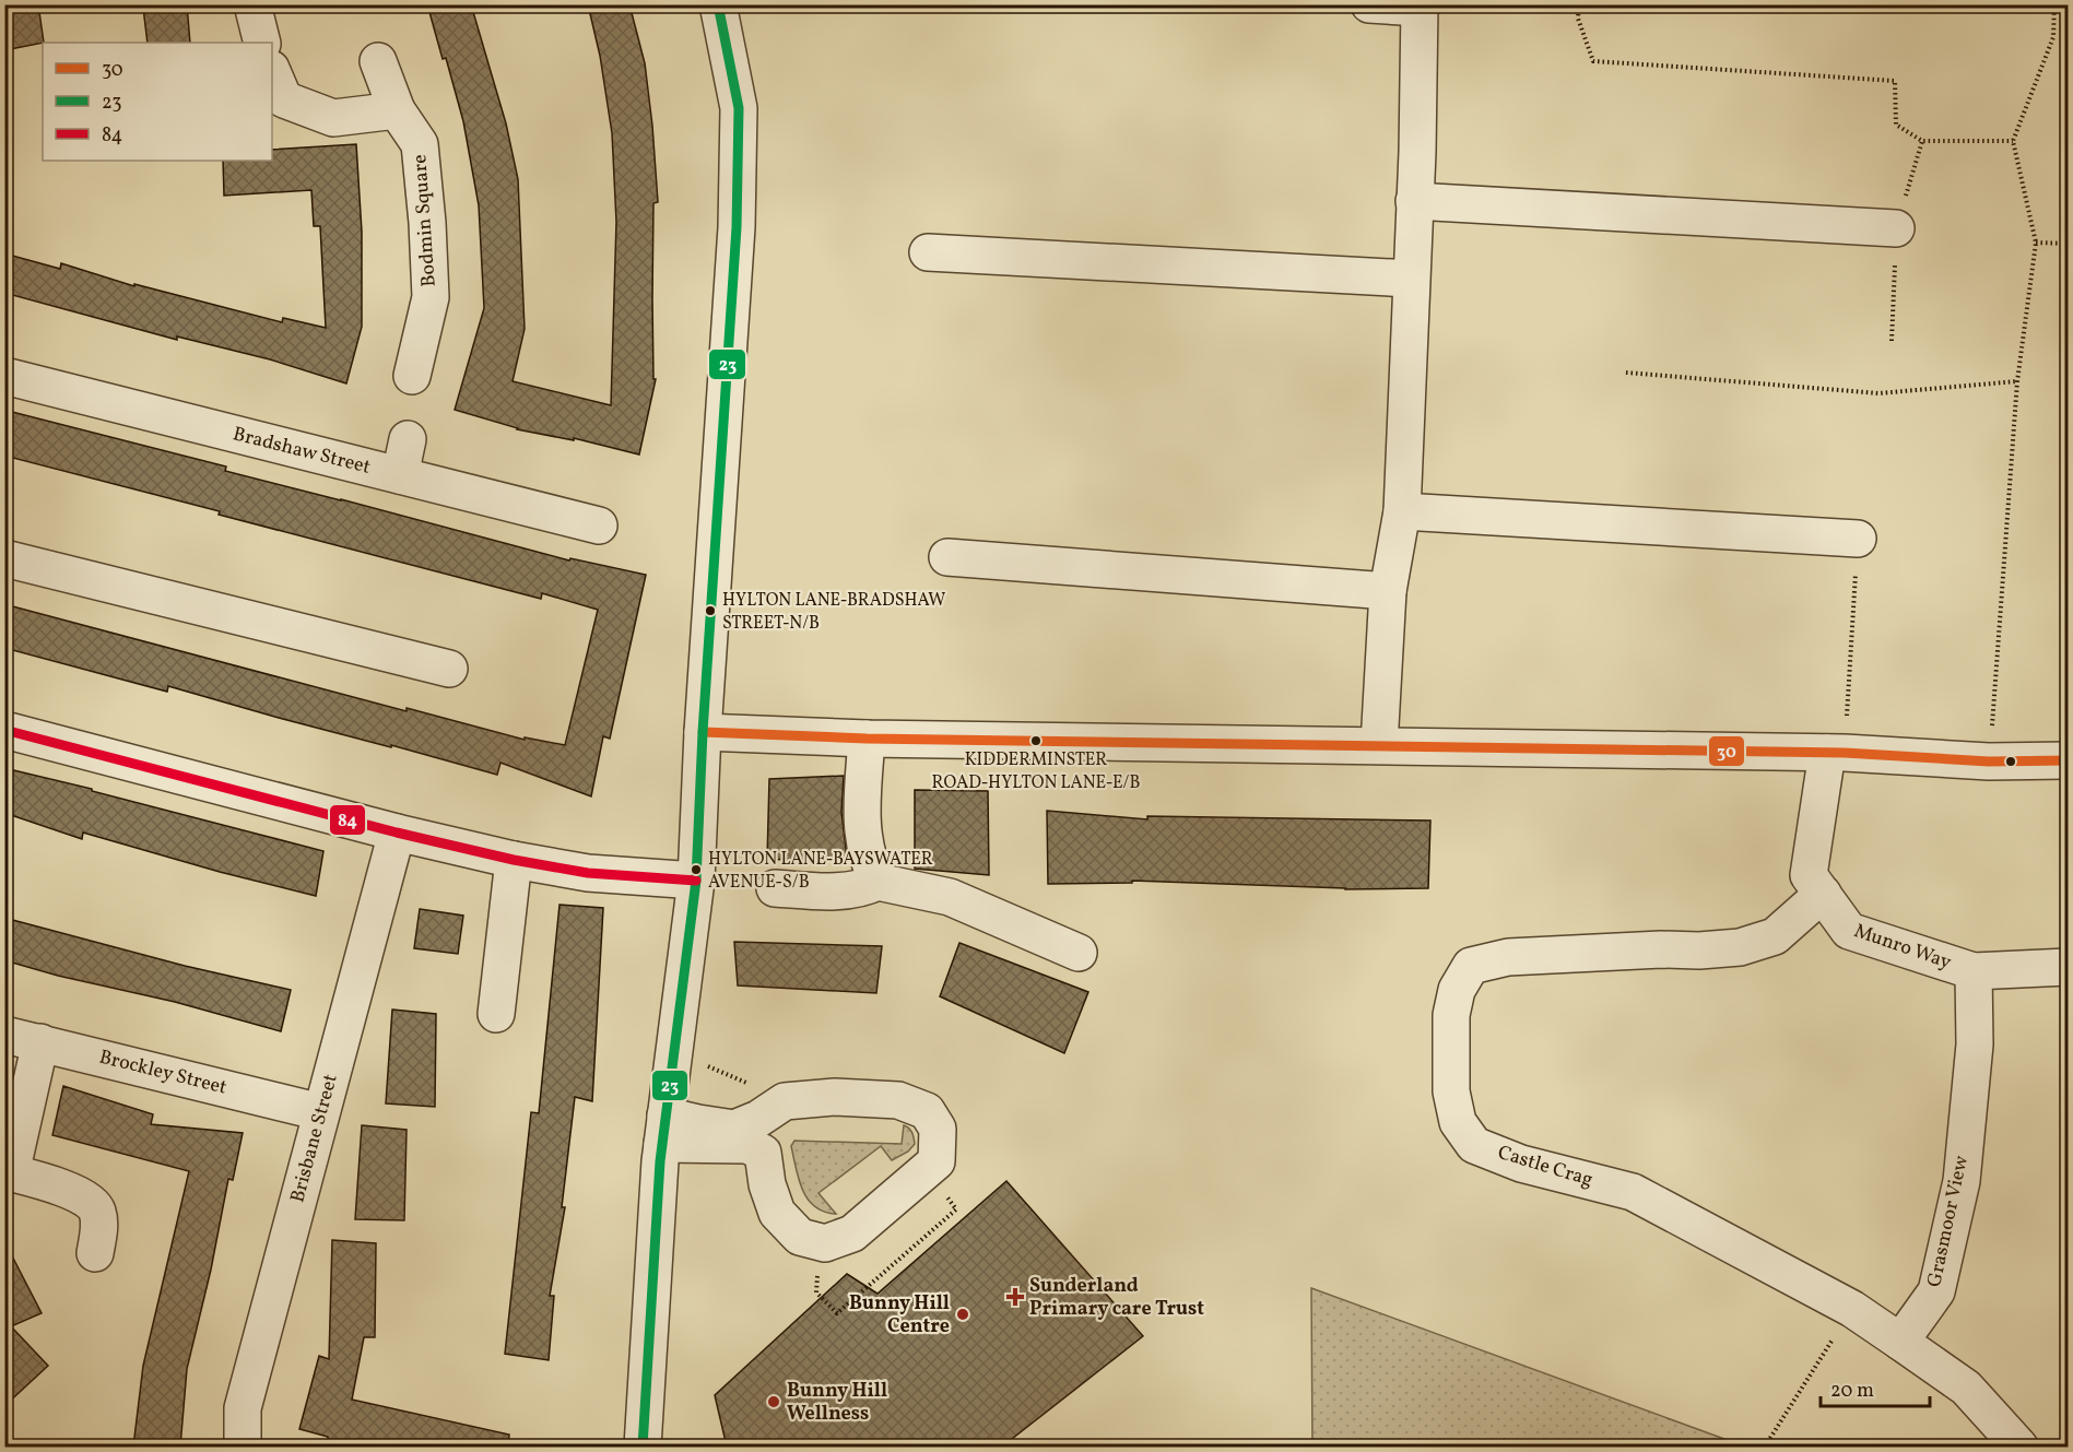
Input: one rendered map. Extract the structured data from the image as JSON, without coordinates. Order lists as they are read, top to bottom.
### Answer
{
  "streets": {
    "street": [
      "Bodmin Square",
      "Bradshaw Street",
      "Munro Way",
      "Brockley Street",
      "Brisbane Street",
      "Castle Crag",
      "Grasmoor View"
    ]
  },
  "crossings": [
    ["Munro Way", "Castle Crag"],
    ["Munro Way", "Grasmoor View"],
    ["Brockley Street", "Brisbane Street"],
    ["Castle Crag", "Grasmoor View"]
  ],
  "places": {
    "other": [
      "HYLTON LANE-BRADSHAW STREET-N/B",
      "KIDDERMINSTER ROAD-HYLTON LANE-E/B",
      "HYLTON LANE-BAYSWATER AVENUE-S/B",
      "Bunny Hill Centre",
      "Bunny Hill Wellness"
    ],
    "health": ["Sunderland Primary care Trust"]
  },
  "lines": ["transit line 23", "transit line 84", "transit line 30"],
  "legend": ["30", "23", "84"],
  "scale_bar": "20 m"
}
